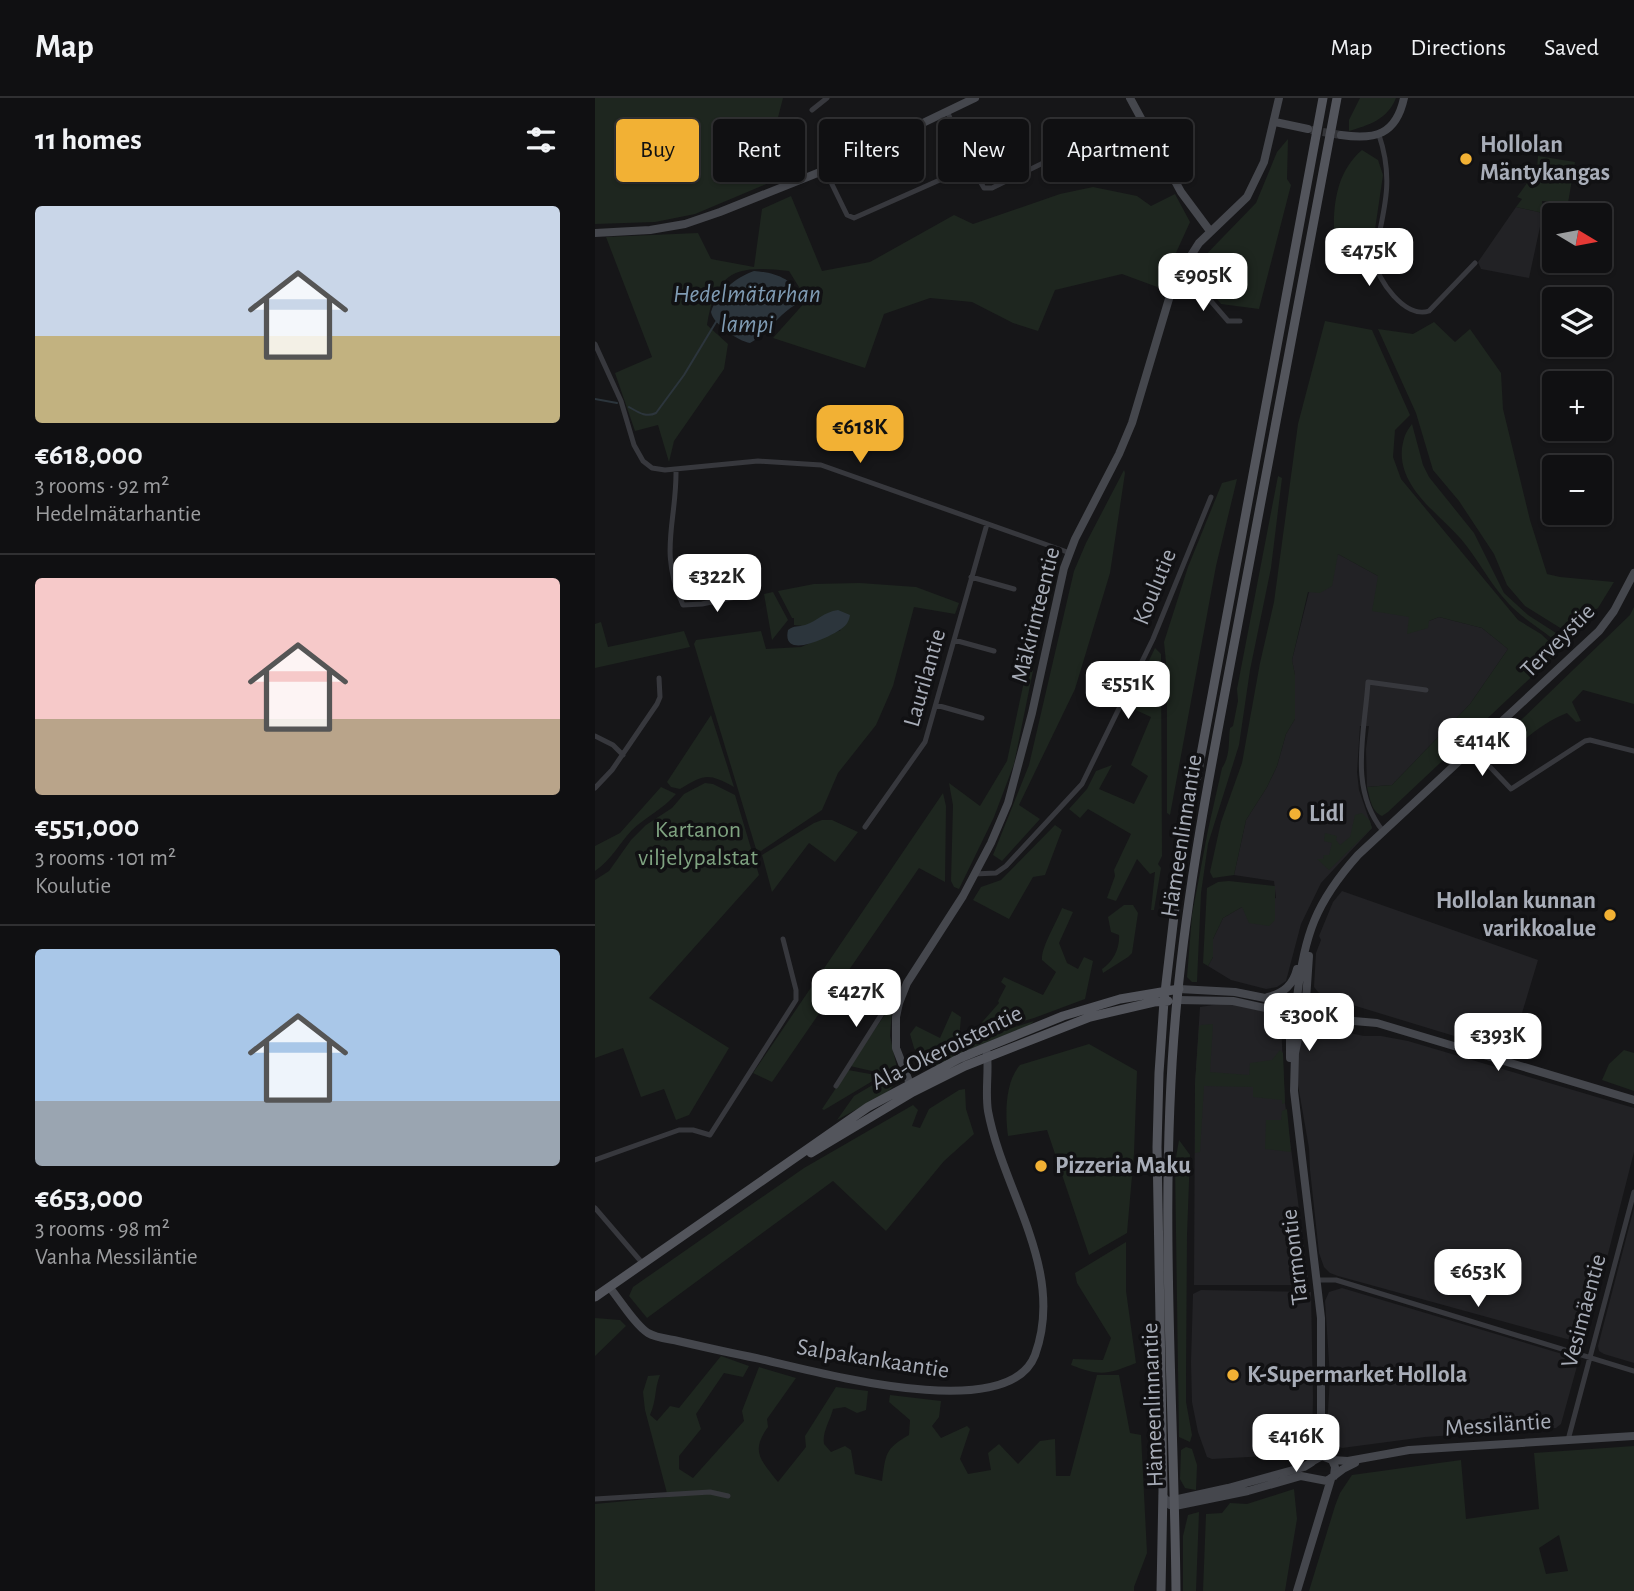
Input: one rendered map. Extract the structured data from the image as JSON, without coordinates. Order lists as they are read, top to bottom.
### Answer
{
  "streets": {
    "main road": ["Hämeenlinnantie", "Ala-Okeroistentie"],
    "street": [
      "Koulutie",
      "Mäkirinteentie",
      "Terveystie",
      "Laurilantie",
      "Tarmontie",
      "Vesimäentie",
      "Salpakankaantie",
      "Messiläntie"
    ]
  },
  "crossings": [
    ["Koulutie", "Mäkirinteentie"],
    ["Mäkirinteentie", "Ala-Okeroistentie"],
    ["Terveystie", "Tarmontie"],
    ["Hämeenlinnantie", "Ala-Okeroistentie"],
    ["Ala-Okeroistentie", "Salpakankaantie"],
    ["Tarmontie", "Messiläntie"],
    ["Vesimäentie", "Messiläntie"]
  ],
  "water": ["Hedelmätarhan lampi"],
  "parks": ["Kartanon viljelypalstat"],
  "places": [
    "Hollolan Mäntykangas",
    "Lidl",
    "Hollolan kunnan varikkoalue",
    "Pizzeria Maku",
    "K-Supermarket Hollola"
  ],
  "north": "right",
  "page": {
    "header": "Map",
    "nav": ["Map", "Directions", "Saved"],
    "heading": "11 homes",
    "chip": [
      "Buy",
      "Rent",
      "Filters",
      "New",
      "Apartment"
    ],
    "list": [
      {
        "name": "€618,000",
        "note": "3 rooms · 92 m² · Hedelmätarhantie"
      },
      {
        "name": "€551,000",
        "note": "3 rooms · 101 m² · Koulutie"
      },
      {
        "name": "€653,000",
        "note": "3 rooms · 98 m² · Vanha Messiläntie"
      }
    ],
    "map_buttons": ["+", "−"],
    "price": [
      "€475K",
      "€905K",
      "€618K",
      "€322K",
      "€551K",
      "€414K",
      "€427K",
      "€300K",
      "€393K",
      "€653K",
      "€416K"
    ]
  }
}
